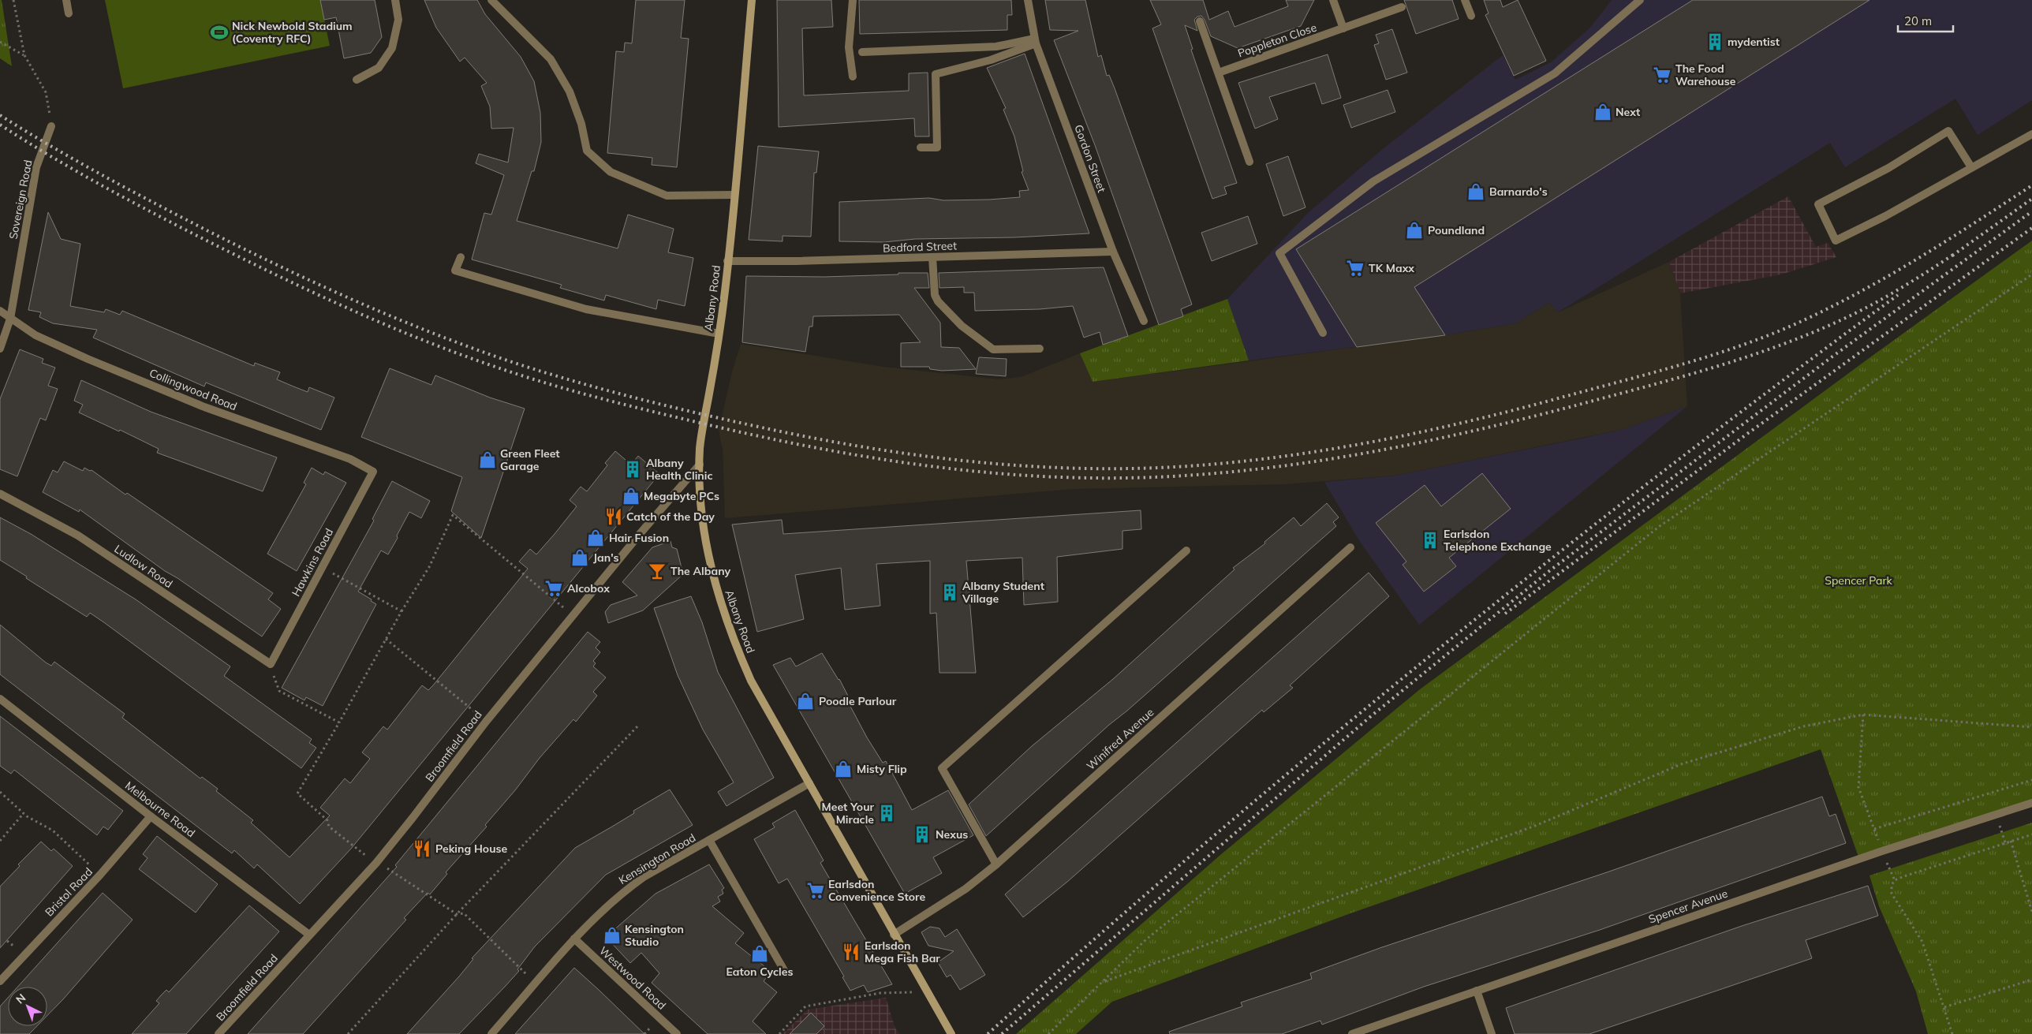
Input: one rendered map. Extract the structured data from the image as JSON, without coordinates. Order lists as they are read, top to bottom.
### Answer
{
  "streets": {
    "street": [
      "Poppleton Close",
      "Gordon Street",
      "Sovereign Road",
      "Bedford Street",
      "Albany Road",
      "Collingwood Road",
      "Hawkins Road",
      "Ludlow Road",
      "Winifred Avenue",
      "Broomfield Road",
      "Melbourne Road",
      "Kensington Road",
      "Bristol Road",
      "Spencer Avenue",
      "Westwood Road"
    ]
  },
  "crossings": [
    ["Gordon Street", "Bedford Street"],
    ["Sovereign Road", "Collingwood Road"],
    ["Bedford Street", "Albany Road"],
    ["Albany Road", "Winifred Avenue"],
    ["Albany Road", "Broomfield Road"],
    ["Albany Road", "Kensington Road"],
    ["Collingwood Road", "Hawkins Road"],
    ["Hawkins Road", "Ludlow Road"],
    ["Broomfield Road", "Melbourne Road"],
    ["Melbourne Road", "Bristol Road"],
    ["Kensington Road", "Westwood Road"]
  ],
  "parks": ["Spencer Park"],
  "places": {
    "sports": ["Nick Newbold Stadium (Coventry RFC)"],
    "building": [
      "mydentist",
      "Albany Health Clinic",
      "Earlsdon Telephone Exchange",
      "Albany Student Village",
      "Meet Your Miracle",
      "Nexus"
    ],
    "supermarket": [
      "The Food Warehouse",
      "TK Maxx",
      "Alcobox",
      "Earlsdon Convenience Store"
    ],
    "shop": [
      "Next",
      "Barnardo's",
      "Poundland",
      "Green Fleet Garage",
      "Megabyte PCs",
      "Hair Fusion",
      "Jan's",
      "Poodle Parlour",
      "Misty Flip",
      "Kensington Studio",
      "Eaton Cycles"
    ],
    "restaurant": ["Catch of the Day", "Peking House", "Earlsdon Mega Fish Bar"],
    "bar": ["The Albany"]
  },
  "scale_bar": "20 m",
  "north": "top left"
}
